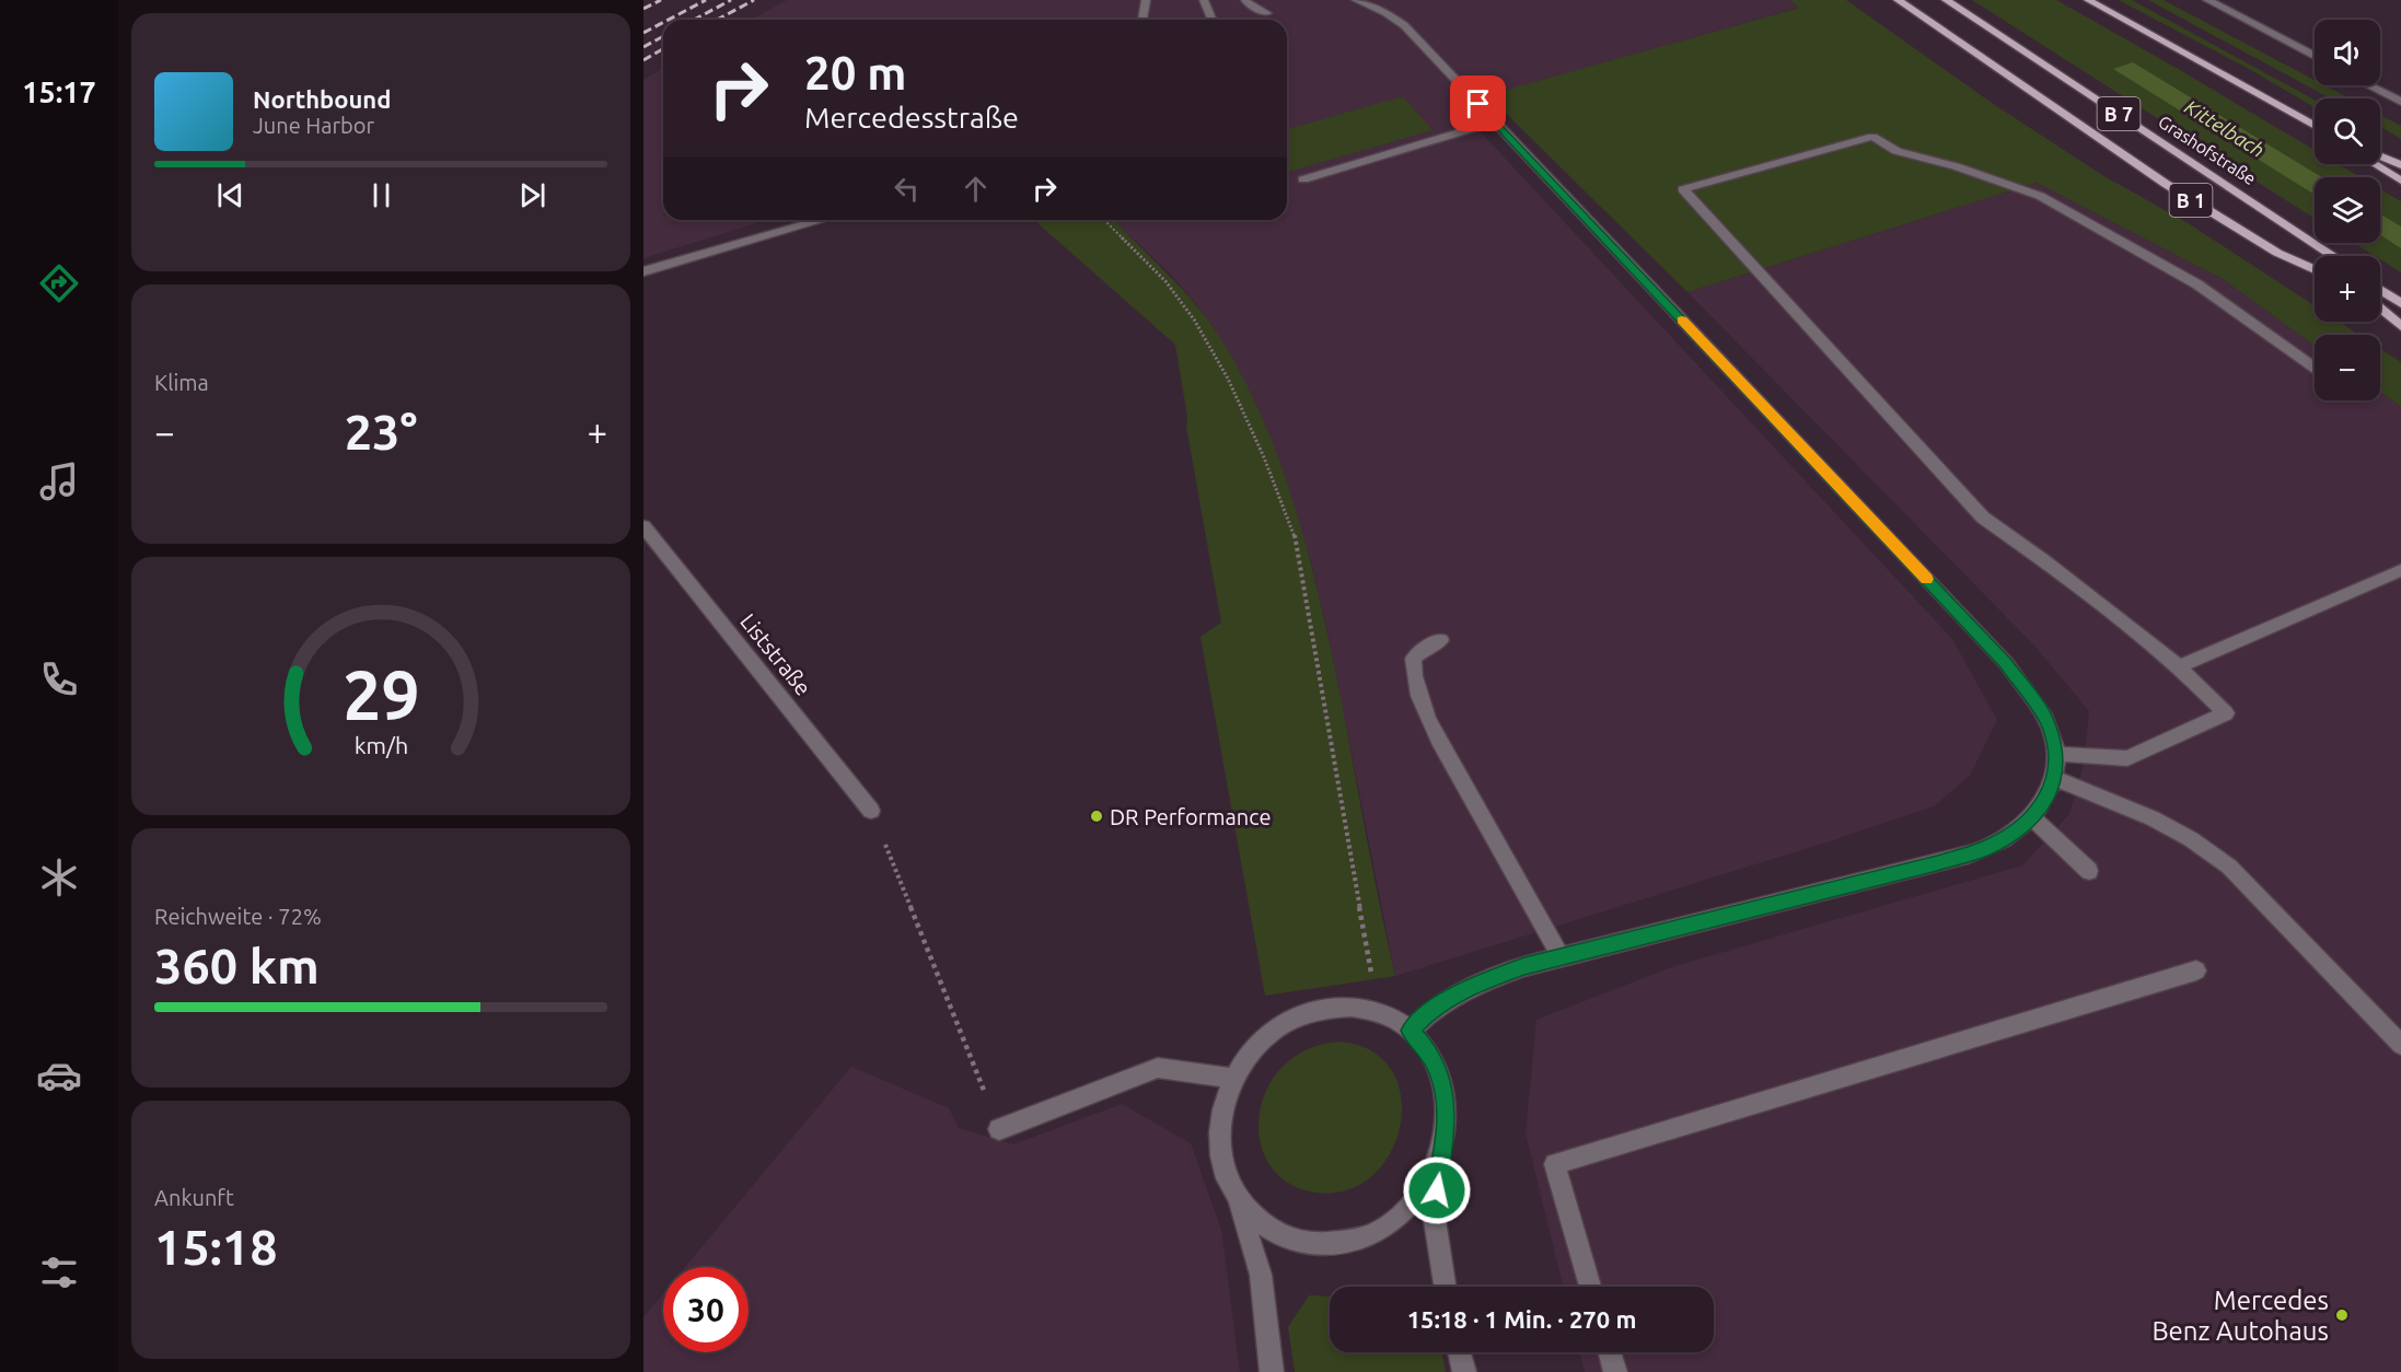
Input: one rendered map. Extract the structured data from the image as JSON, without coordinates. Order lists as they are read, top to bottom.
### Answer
{
  "streets": {
    "main road": ["B 7", "Grashofstraße", "B 1"],
    "street": ["Liststraße"]
  },
  "water": ["Kittelbach"],
  "places": ["DR Performance", "Mercedes Benz Autohaus"],
  "page": {
    "tabs": "15:17",
    "map_buttons": ["+", "−"],
    "turn": ["20 m", "Mercedesstraße"],
    "song": ["Northbound", "June Harbor"],
    "tile": [
      "Klima",
      ["Reichweite · 72%", "360 km"],
      ["Ankunft", "15:18"]
    ],
    "heat": ["−", "23°", "+"],
    "limit": "30",
    "trip": "15:18 · 1 Min. · 270 m",
    "gauge": ["29", "km/h"]
  }
}
